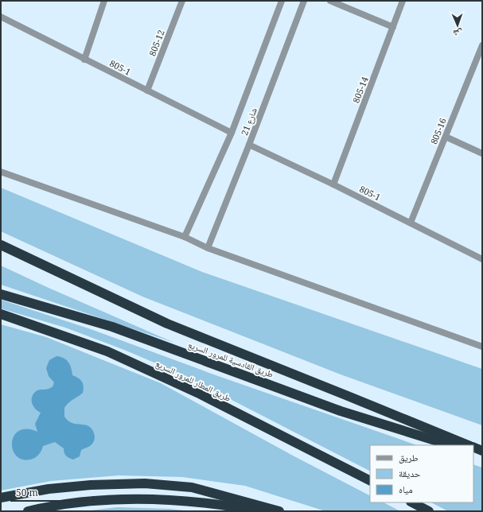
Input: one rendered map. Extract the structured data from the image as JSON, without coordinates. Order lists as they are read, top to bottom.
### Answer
{
  "streets": {
    "highway": ["طريق القادسية للمرور السريع", "طريق المطار للمرور السريع"],
    "street": [
      "805-12",
      "805-1",
      "805-14",
      "شارع 21",
      "805-16"
    ]
  },
  "crossings": [
    ["805-12", "805-1"],
    ["805-1", "805-14"],
    ["805-1", "شارع 21"],
    ["805-1", "805-16"]
  ],
  "legend": ["طريق", "حديقة", "مياه"],
  "scale_bar": "50 m",
  "north": "bottom"
}
